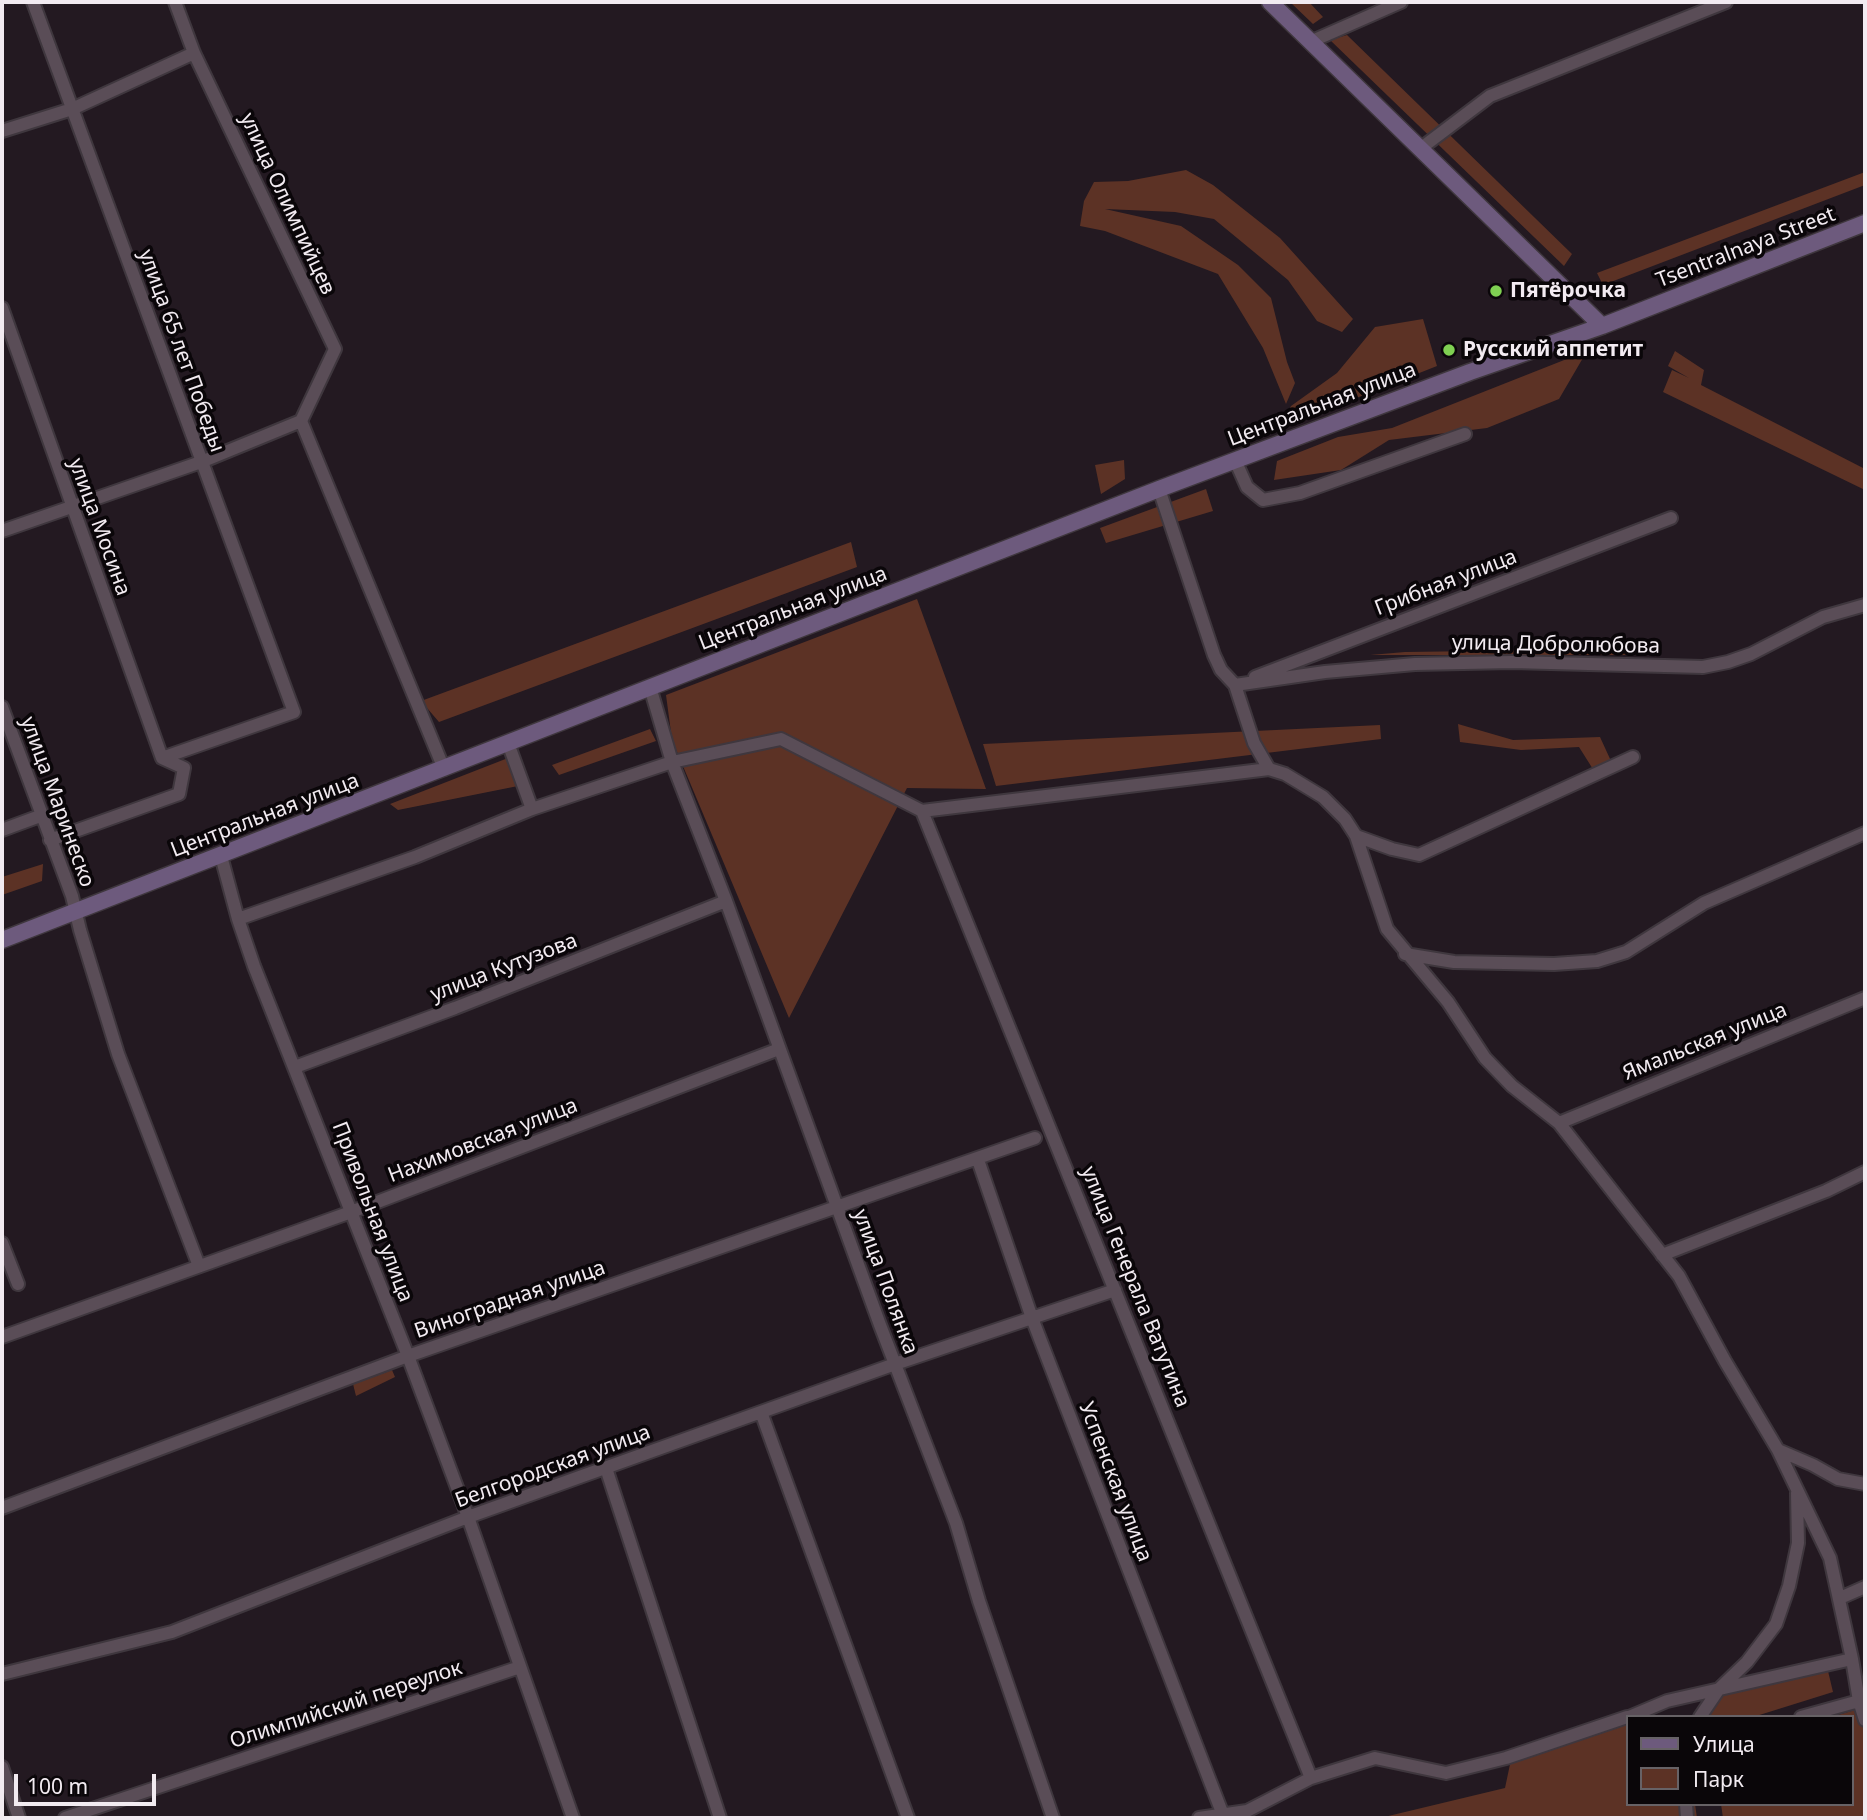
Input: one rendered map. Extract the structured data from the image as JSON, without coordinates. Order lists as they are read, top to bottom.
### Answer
{
  "streets": {
    "main road": ["Tsentralnaya Street", "Центральная улица"],
    "street": [
      "улица Олимпийцев",
      "улица 65 лет Победы",
      "улица Мосина",
      "Грибная улица",
      "улица Добролюбова",
      "улица Маринеско",
      "улица Кутузова",
      "Ямальская улица",
      "Нахимовская улица",
      "Привольная улица",
      "улица Полянка",
      "улица Генерала Ватутина",
      "Виноградная улица",
      "Белгородская улица",
      "Успенская улица",
      "Олимпийский переулок"
    ]
  },
  "crossings": [
    ["Tsentralnaya Street", "Центральная улица"],
    ["улица 65 лет Победы", "улица Мосина"],
    ["Центральная улица", "улица Маринеско"],
    ["Центральная улица", "Привольная улица"],
    ["Центральная улица", "улица Полянка"],
    ["Грибная улица", "улица Добролюбова"],
    ["улица Кутузова", "Привольная улица"],
    ["улица Кутузова", "улица Полянка"],
    ["Нахимовская улица", "Привольная улица"],
    ["Нахимовская улица", "улица Полянка"],
    ["Привольная улица", "Виноградная улица"],
    ["Привольная улица", "Белгородская улица"],
    ["Привольная улица", "Олимпийский переулок"],
    ["улица Полянка", "Виноградная улица"],
    ["улица Полянка", "Белгородская улица"],
    ["улица Генерала Ватутина", "Белгородская улица"],
    ["Виноградная улица", "Успенская улица"],
    ["Белгородская улица", "Успенская улица"]
  ],
  "places": ["Пятёрочка", "Русский аппетит"],
  "legend": ["Улица", "Парк"],
  "scale_bar": "100 m"
}
